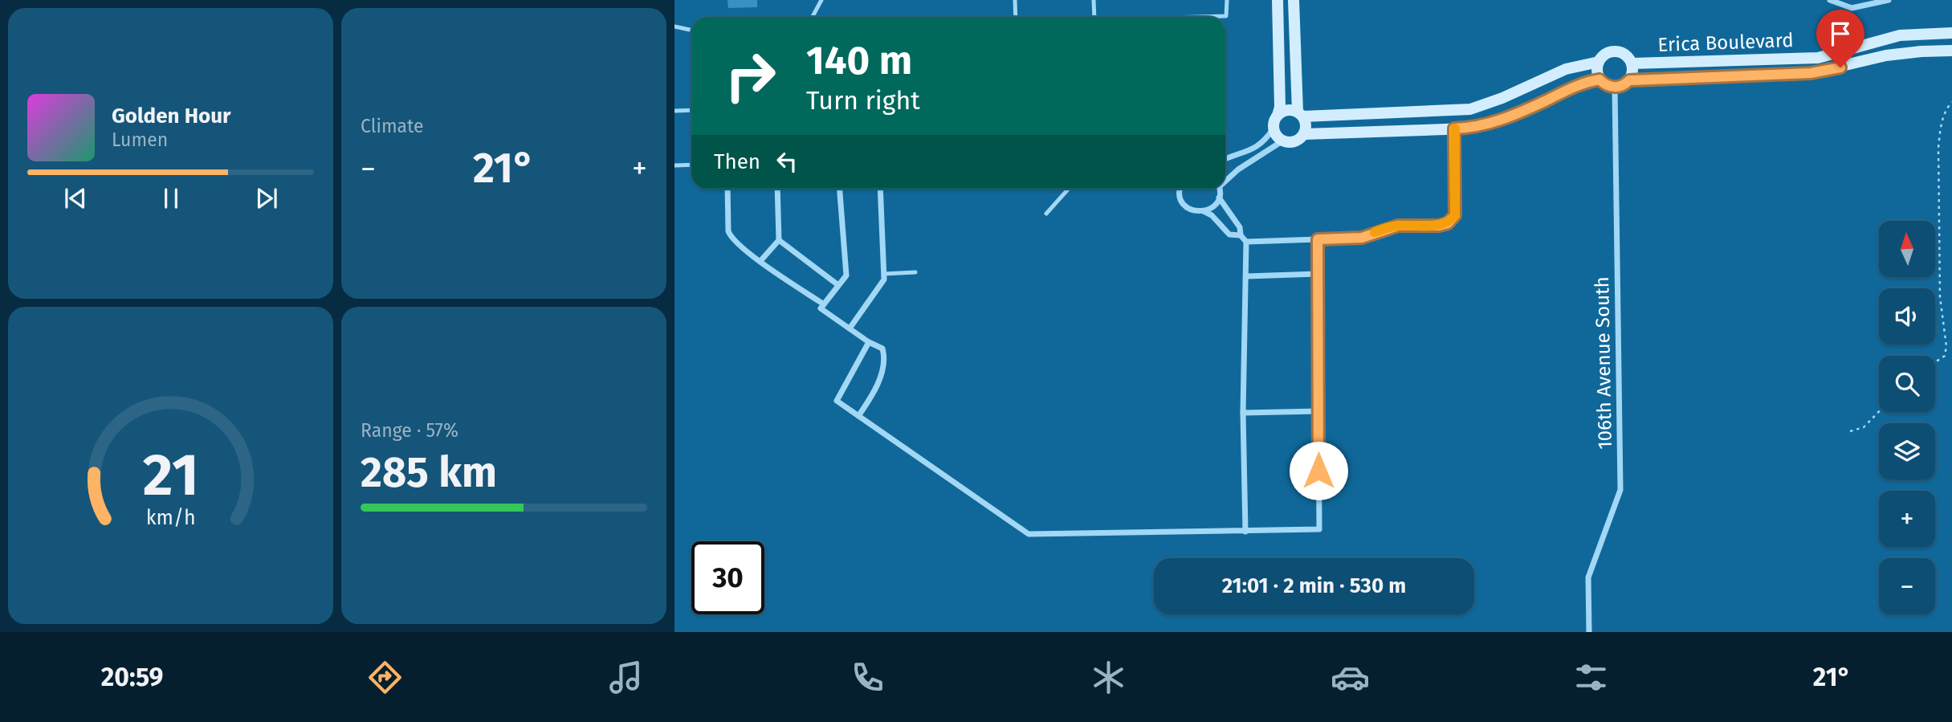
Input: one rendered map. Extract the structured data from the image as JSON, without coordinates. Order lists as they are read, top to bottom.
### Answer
{
  "streets": {
    "street": ["Erica Boulevard", "106th Avenue South"]
  },
  "crossings": [
    ["Erica Boulevard", "106th Avenue South"]
  ],
  "north": "top",
  "page": {
    "tile": [
      "Climate",
      ["Range · 57%", "285 km"]
    ],
    "turn": ["140 m", "Turn right"],
    "song": ["Golden Hour", "Lumen"],
    "then": "Then",
    "heat": ["−", "21°", "+"],
    "map_buttons": ["+", "−"],
    "limit": "30",
    "trip": "21:01 · 2 min · 530 m",
    "tabs": ["20:59", "21°"],
    "gauge": ["21", "km/h"]
  }
}
